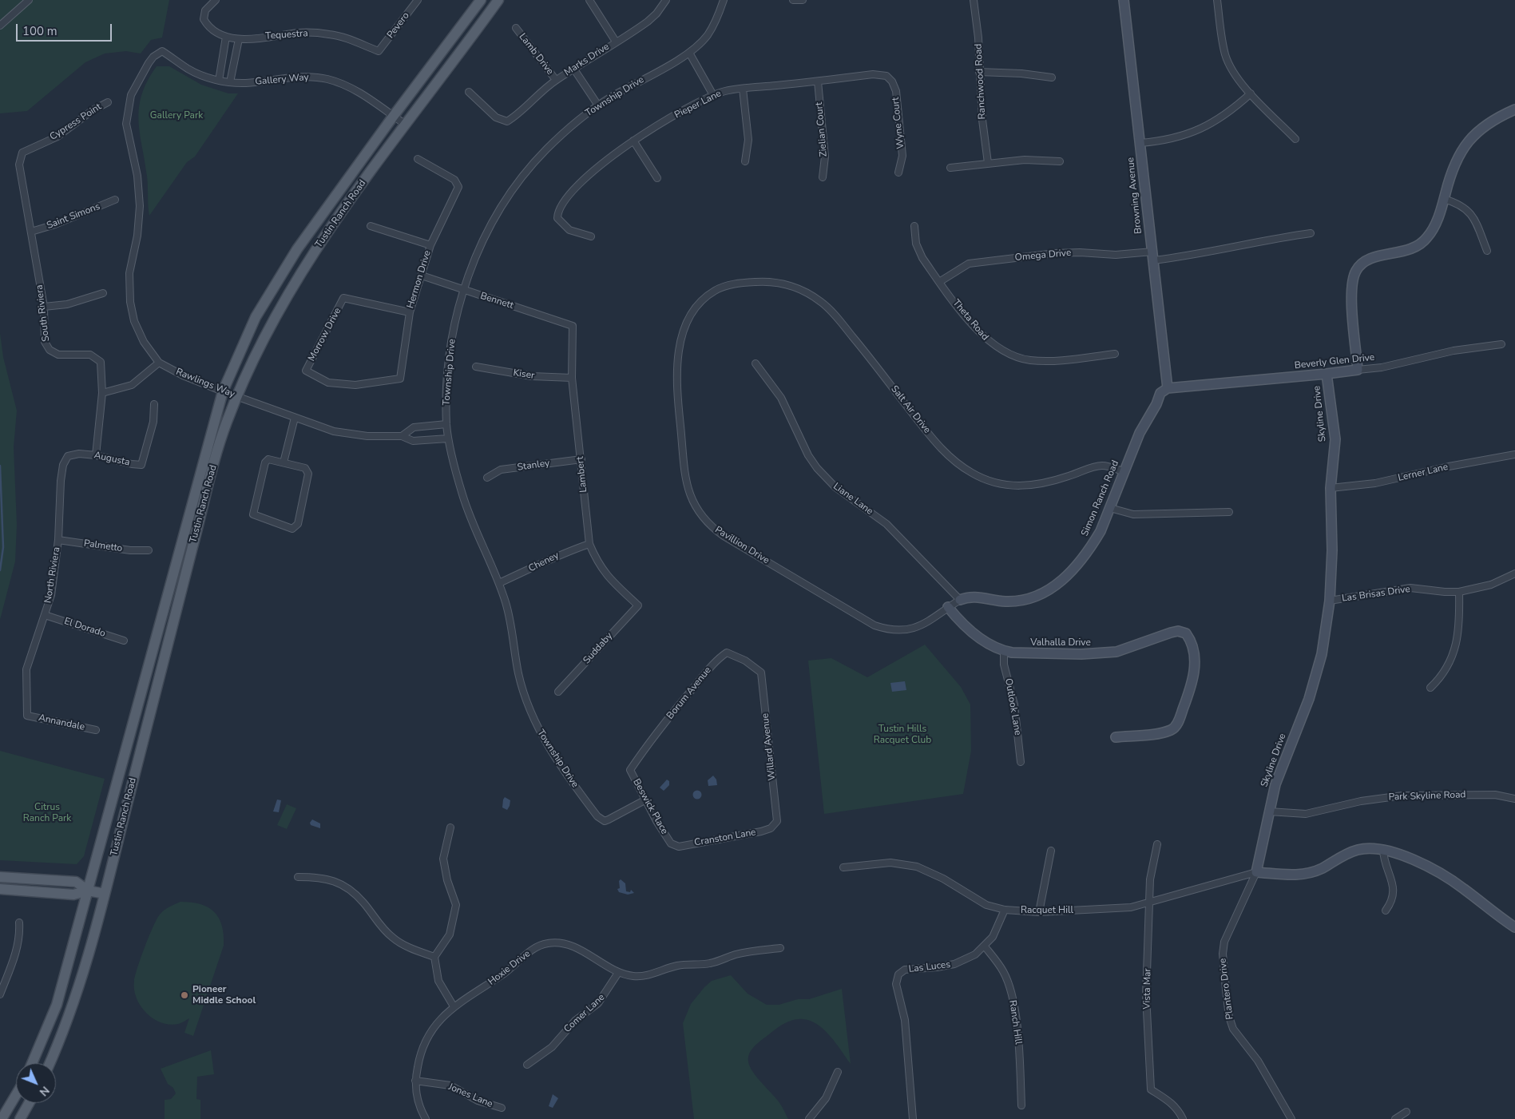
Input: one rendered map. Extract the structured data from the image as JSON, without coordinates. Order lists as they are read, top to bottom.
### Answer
{
  "streets": {
    "main road": ["Tustin Ranch Road"],
    "street": [
      "Pevero",
      "Tequestra",
      "Lamb Drive",
      "Marks Drive",
      "Gallery Way",
      "Ranchwood Road",
      "Township Drive",
      "Pieper Lane",
      "Cypress Point",
      "Wyne Court",
      "Zielian Court",
      "Browning Avenue",
      "Saint Simons",
      "Omega Drive",
      "Hermon Drive",
      "Bennett",
      "South Riviera",
      "Theta Road",
      "Morrow Drive",
      "Beverly Glen Drive",
      "Kiser",
      "Rawlings Way",
      "Salt Air Drive",
      "Skyline Drive",
      "Augusta",
      "Stanley",
      "Lerner Lane",
      "Lambert",
      "Simon Ranch Road",
      "Liane Lane",
      "Pavillion Drive",
      "Palmetto",
      "Cheney",
      "North Riviera",
      "Las Brisas Drive",
      "El Dorado",
      "Valhalla Drive",
      "Suddaby",
      "Borum Avenue",
      "Outlook Lane",
      "Annandale",
      "Willard Avenue",
      "Park Skyline Road",
      "Beswick Place",
      "Cranston Lane",
      "Racquet Hill",
      "Las Luces",
      "Hoxie Drive",
      "Vista Mar",
      "Plantero Drive",
      "Comer Lane",
      "Ranch Hill",
      "Jones Lane"
    ]
  },
  "crossings": [
    ["Pevero", "Tequestra"],
    ["Lamb Drive", "Marks Drive"],
    ["Gallery Way", "Tustin Ranch Road"],
    ["Gallery Way", "Rawlings Way"],
    ["Township Drive", "Bennett"],
    ["Township Drive", "Rawlings Way"],
    ["Township Drive", "Cheney"],
    ["Township Drive", "Beswick Place"],
    ["Pieper Lane", "Wyne Court"],
    ["Pieper Lane", "Zielian Court"],
    ["Cypress Point", "South Riviera"],
    ["Browning Avenue", "Omega Drive"],
    ["Browning Avenue", "Beverly Glen Drive"],
    ["Browning Avenue", "Simon Ranch Road"],
    ["Tustin Ranch Road", "Rawlings Way"],
    ["Saint Simons", "South Riviera"],
    ["Omega Drive", "Theta Road"],
    ["Hermon Drive", "Bennett"],
    ["Hermon Drive", "Morrow Drive"],
    ["Bennett", "Lambert"],
    ["South Riviera", "Augusta"],
    ["Beverly Glen Drive", "Skyline Drive"],
    ["Beverly Glen Drive", "Simon Ranch Road"],
    ["Kiser", "Lambert"],
    ["Salt Air Drive", "Simon Ranch Road"],
    ["Salt Air Drive", "Pavillion Drive"],
    ["Skyline Drive", "Lerner Lane"],
    ["Skyline Drive", "Las Brisas Drive"],
    ["Skyline Drive", "Park Skyline Road"],
    ["Skyline Drive", "Racquet Hill"],
    ["Skyline Drive", "Plantero Drive"],
    ["Augusta", "North Riviera"],
    ["Stanley", "Lambert"],
    ["Lambert", "Cheney"],
    ["Lambert", "Suddaby"],
    ["Simon Ranch Road", "Liane Lane"],
    ["Simon Ranch Road", "Pavillion Drive"],
    ["Liane Lane", "Pavillion Drive"],
    ["Pavillion Drive", "Valhalla Drive"],
    ["Palmetto", "North Riviera"],
    ["North Riviera", "El Dorado"],
    ["North Riviera", "Annandale"],
    ["Valhalla Drive", "Outlook Lane"],
    ["Borum Avenue", "Willard Avenue"],
    ["Borum Avenue", "Beswick Place"],
    ["Willard Avenue", "Cranston Lane"],
    ["Beswick Place", "Cranston Lane"],
    ["Racquet Hill", "Las Luces"],
    ["Racquet Hill", "Vista Mar"],
    ["Racquet Hill", "Plantero Drive"],
    ["Las Luces", "Ranch Hill"],
    ["Hoxie Drive", "Comer Lane"],
    ["Hoxie Drive", "Jones Lane"]
  ],
  "parks": ["Gallery Park", "Tustin Hills Racquet Club", "Citrus Ranch Park"],
  "places": ["Pioneer Middle School"],
  "scale_bar": "100 m",
  "north": "bottom right"
}
